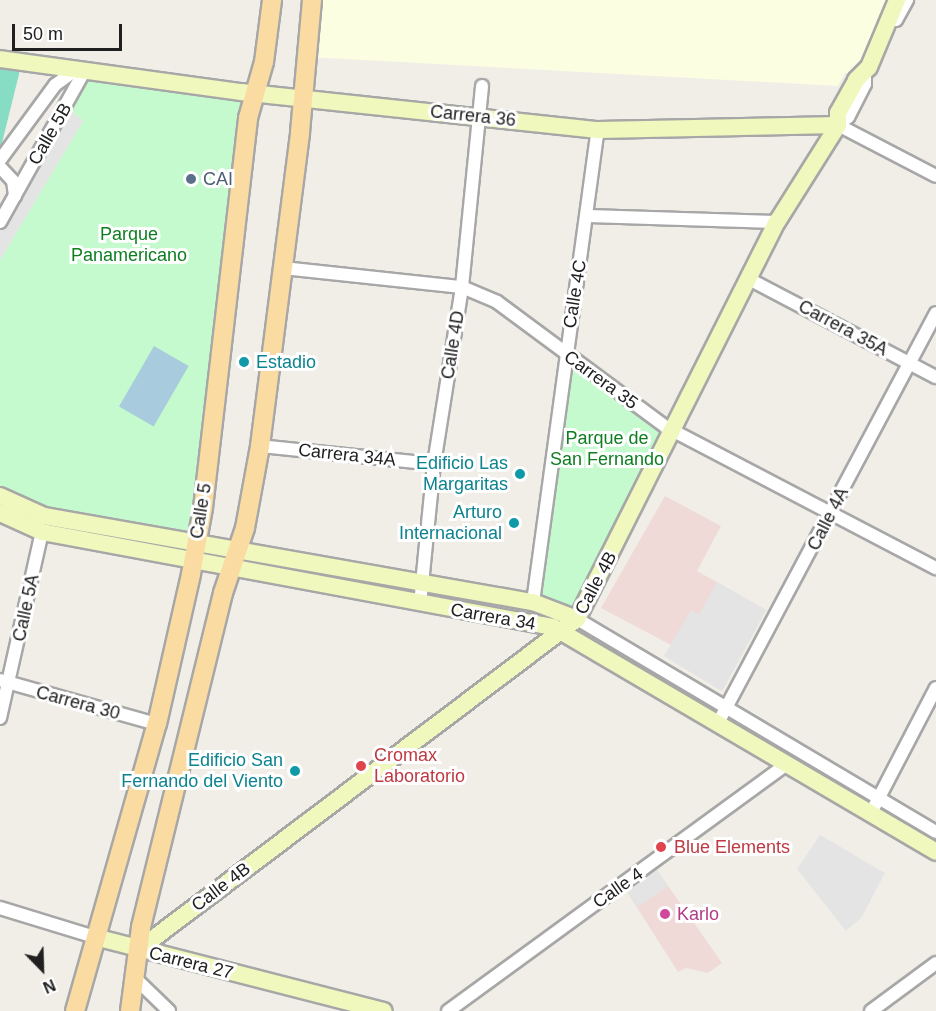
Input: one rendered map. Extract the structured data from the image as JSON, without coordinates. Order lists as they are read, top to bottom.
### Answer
{
  "streets": {
    "main road": ["Calle 5"],
    "street": [
      "Carrera 36",
      "Calle 5B",
      "Calle 4C",
      "Carrera 35A",
      "Calle 4D",
      "Carrera 35",
      "Carrera 34A",
      "Calle 4A",
      "Calle 4B",
      "Calle 5A",
      "Carrera 34",
      "Carrera 30",
      "Calle 4",
      "Carrera 27"
    ]
  },
  "crossings": [
    ["Carrera 36", "Calle 5B"],
    ["Carrera 36", "Calle 4C"],
    ["Carrera 36", "Calle 4D"],
    ["Carrera 36", "Calle 5"],
    ["Carrera 36", "Calle 4B"],
    ["Calle 4C", "Carrera 35"],
    ["Calle 4C", "Carrera 34"],
    ["Carrera 35A", "Calle 4A"],
    ["Carrera 35A", "Calle 4B"],
    ["Calle 4D", "Carrera 35"],
    ["Calle 4D", "Carrera 34A"],
    ["Calle 4D", "Carrera 34"],
    ["Carrera 35", "Calle 4A"],
    ["Carrera 35", "Calle 4B"],
    ["Calle 5", "Carrera 34"],
    ["Calle 5", "Carrera 30"],
    ["Calle 5", "Carrera 27"],
    ["Calle 4A", "Carrera 34"],
    ["Calle 4B", "Carrera 34"],
    ["Calle 4B", "Carrera 27"],
    ["Calle 5A", "Carrera 34"],
    ["Calle 5A", "Carrera 30"],
    ["Carrera 34", "Calle 4"]
  ],
  "parks": ["Parque Panamericano", "Parque de San Fernando"],
  "places": [
    "CAI",
    "Estadio",
    "Edificio Las Margaritas",
    "Arturo Internacional",
    "Cromax Laboratorio",
    "Edificio San Fernando del Viento",
    "Blue Elements",
    "Karlo"
  ],
  "scale_bar": "50 m",
  "north": "bottom right"
}
